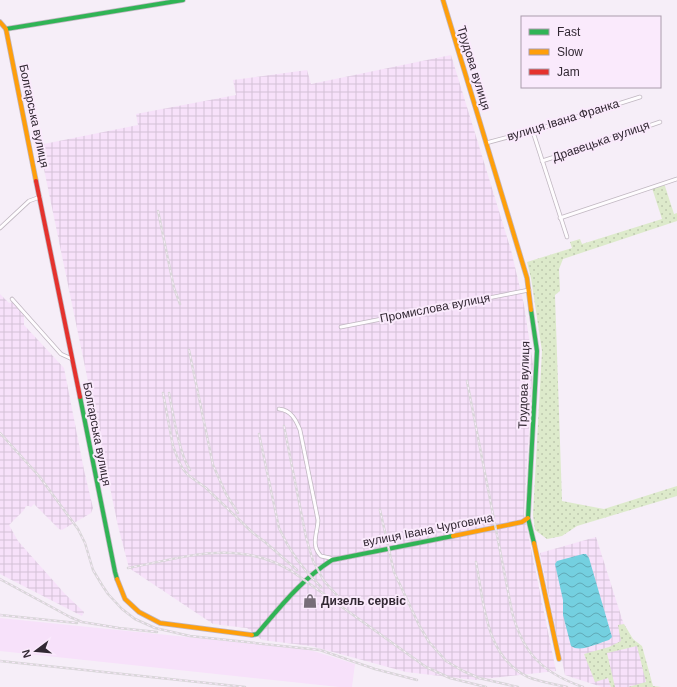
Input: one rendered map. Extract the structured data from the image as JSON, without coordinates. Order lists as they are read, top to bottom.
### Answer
{
  "streets": {
    "street": [
      "Трудова вулиця",
      "Болгарська вулиця",
      "вулиця Івана Франка",
      "Дравецька вулиця",
      "Промислова вулиця",
      "вулиця Івана Чурговича"
    ]
  },
  "crossings": [
    ["Трудова вулиця", "вулиця Івана Франка"],
    ["Трудова вулиця", "Промислова вулиця"],
    ["Трудова вулиця", "вулиця Івана Чурговича"],
    ["Болгарська вулиця", "вулиця Івана Чурговича"]
  ],
  "places": {
    "shop": ["Дизель сервіс"]
  },
  "legend": ["Fast", "Slow", "Jam"],
  "north": "left"
}
